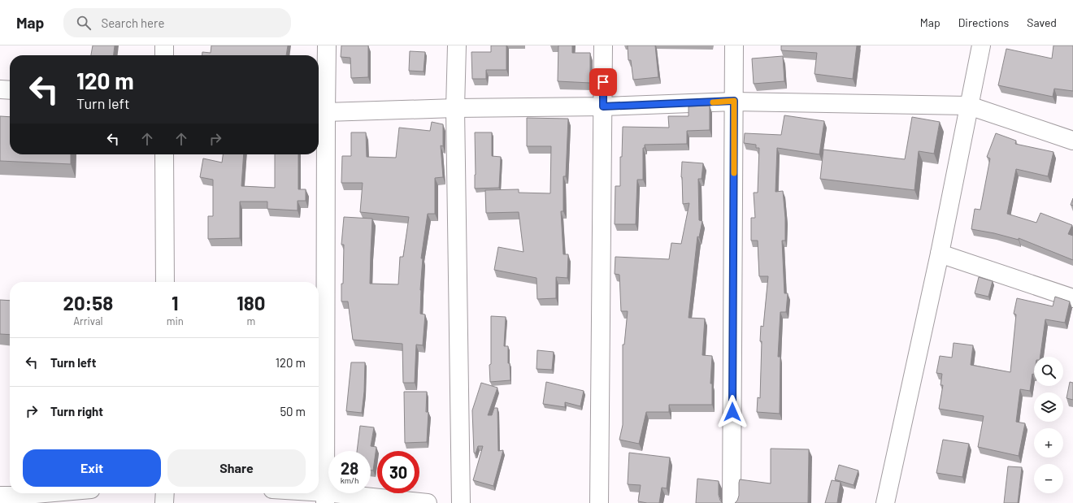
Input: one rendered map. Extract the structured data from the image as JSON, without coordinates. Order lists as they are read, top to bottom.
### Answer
{
  "page": {
    "header": "Map",
    "search": "Search here",
    "nav": ["Map", "Directions", "Saved"],
    "turn": ["120 m", "Turn left"],
    "eta": [
      "20:58",
      "Arrival",
      "1",
      "min",
      "180",
      "m"
    ],
    "list": [
      {
        "name": "Turn left",
        "value": "120 m"
      },
      {
        "name": "Turn right",
        "value": "50 m"
      }
    ],
    "map_buttons": ["+", "−"],
    "buttons": ["Exit", "Share"],
    "speed": "28 km/h",
    "limit": "30"
  }
}
